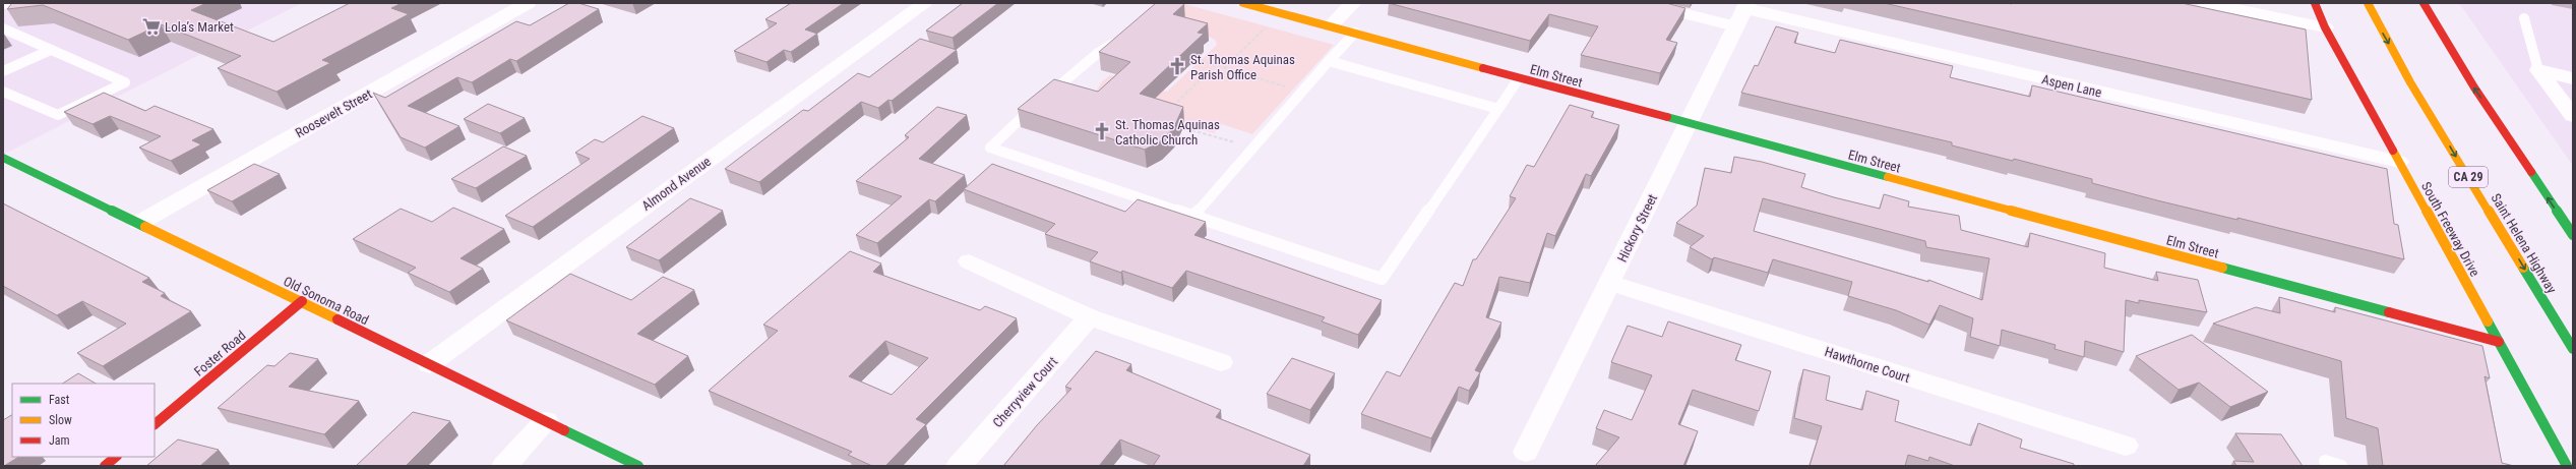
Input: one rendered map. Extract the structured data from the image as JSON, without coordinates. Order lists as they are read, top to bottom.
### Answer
{
  "streets": {
    "main road": [
      "Elm Street",
      "CA 29",
      "South Freeway Drive",
      "Saint Helena Highway",
      "Old Sonoma Road",
      "Foster Road"
    ],
    "street": [
      "Aspen Lane",
      "Roosevelt Street",
      "Almond Avenue",
      "Hickory Street",
      "Hawthorne Court",
      "Cherryview Court"
    ]
  },
  "crossings": [
    ["Elm Street", "Hickory Street"],
    ["Elm Street", "South Freeway Drive"],
    ["Aspen Lane", "Hickory Street"],
    ["Aspen Lane", "South Freeway Drive"],
    ["Roosevelt Street", "Old Sonoma Road"],
    ["Almond Avenue", "Old Sonoma Road"],
    ["Hickory Street", "Hawthorne Court"],
    ["Old Sonoma Road", "Foster Road"]
  ],
  "places": {
    "supermarket": ["Lola’s Market"],
    "church": ["St. Thomas Aquinas Parish Office", "St. Thomas Aquinas Catholic Church"]
  },
  "legend": ["Fast", "Slow", "Jam"]
}
